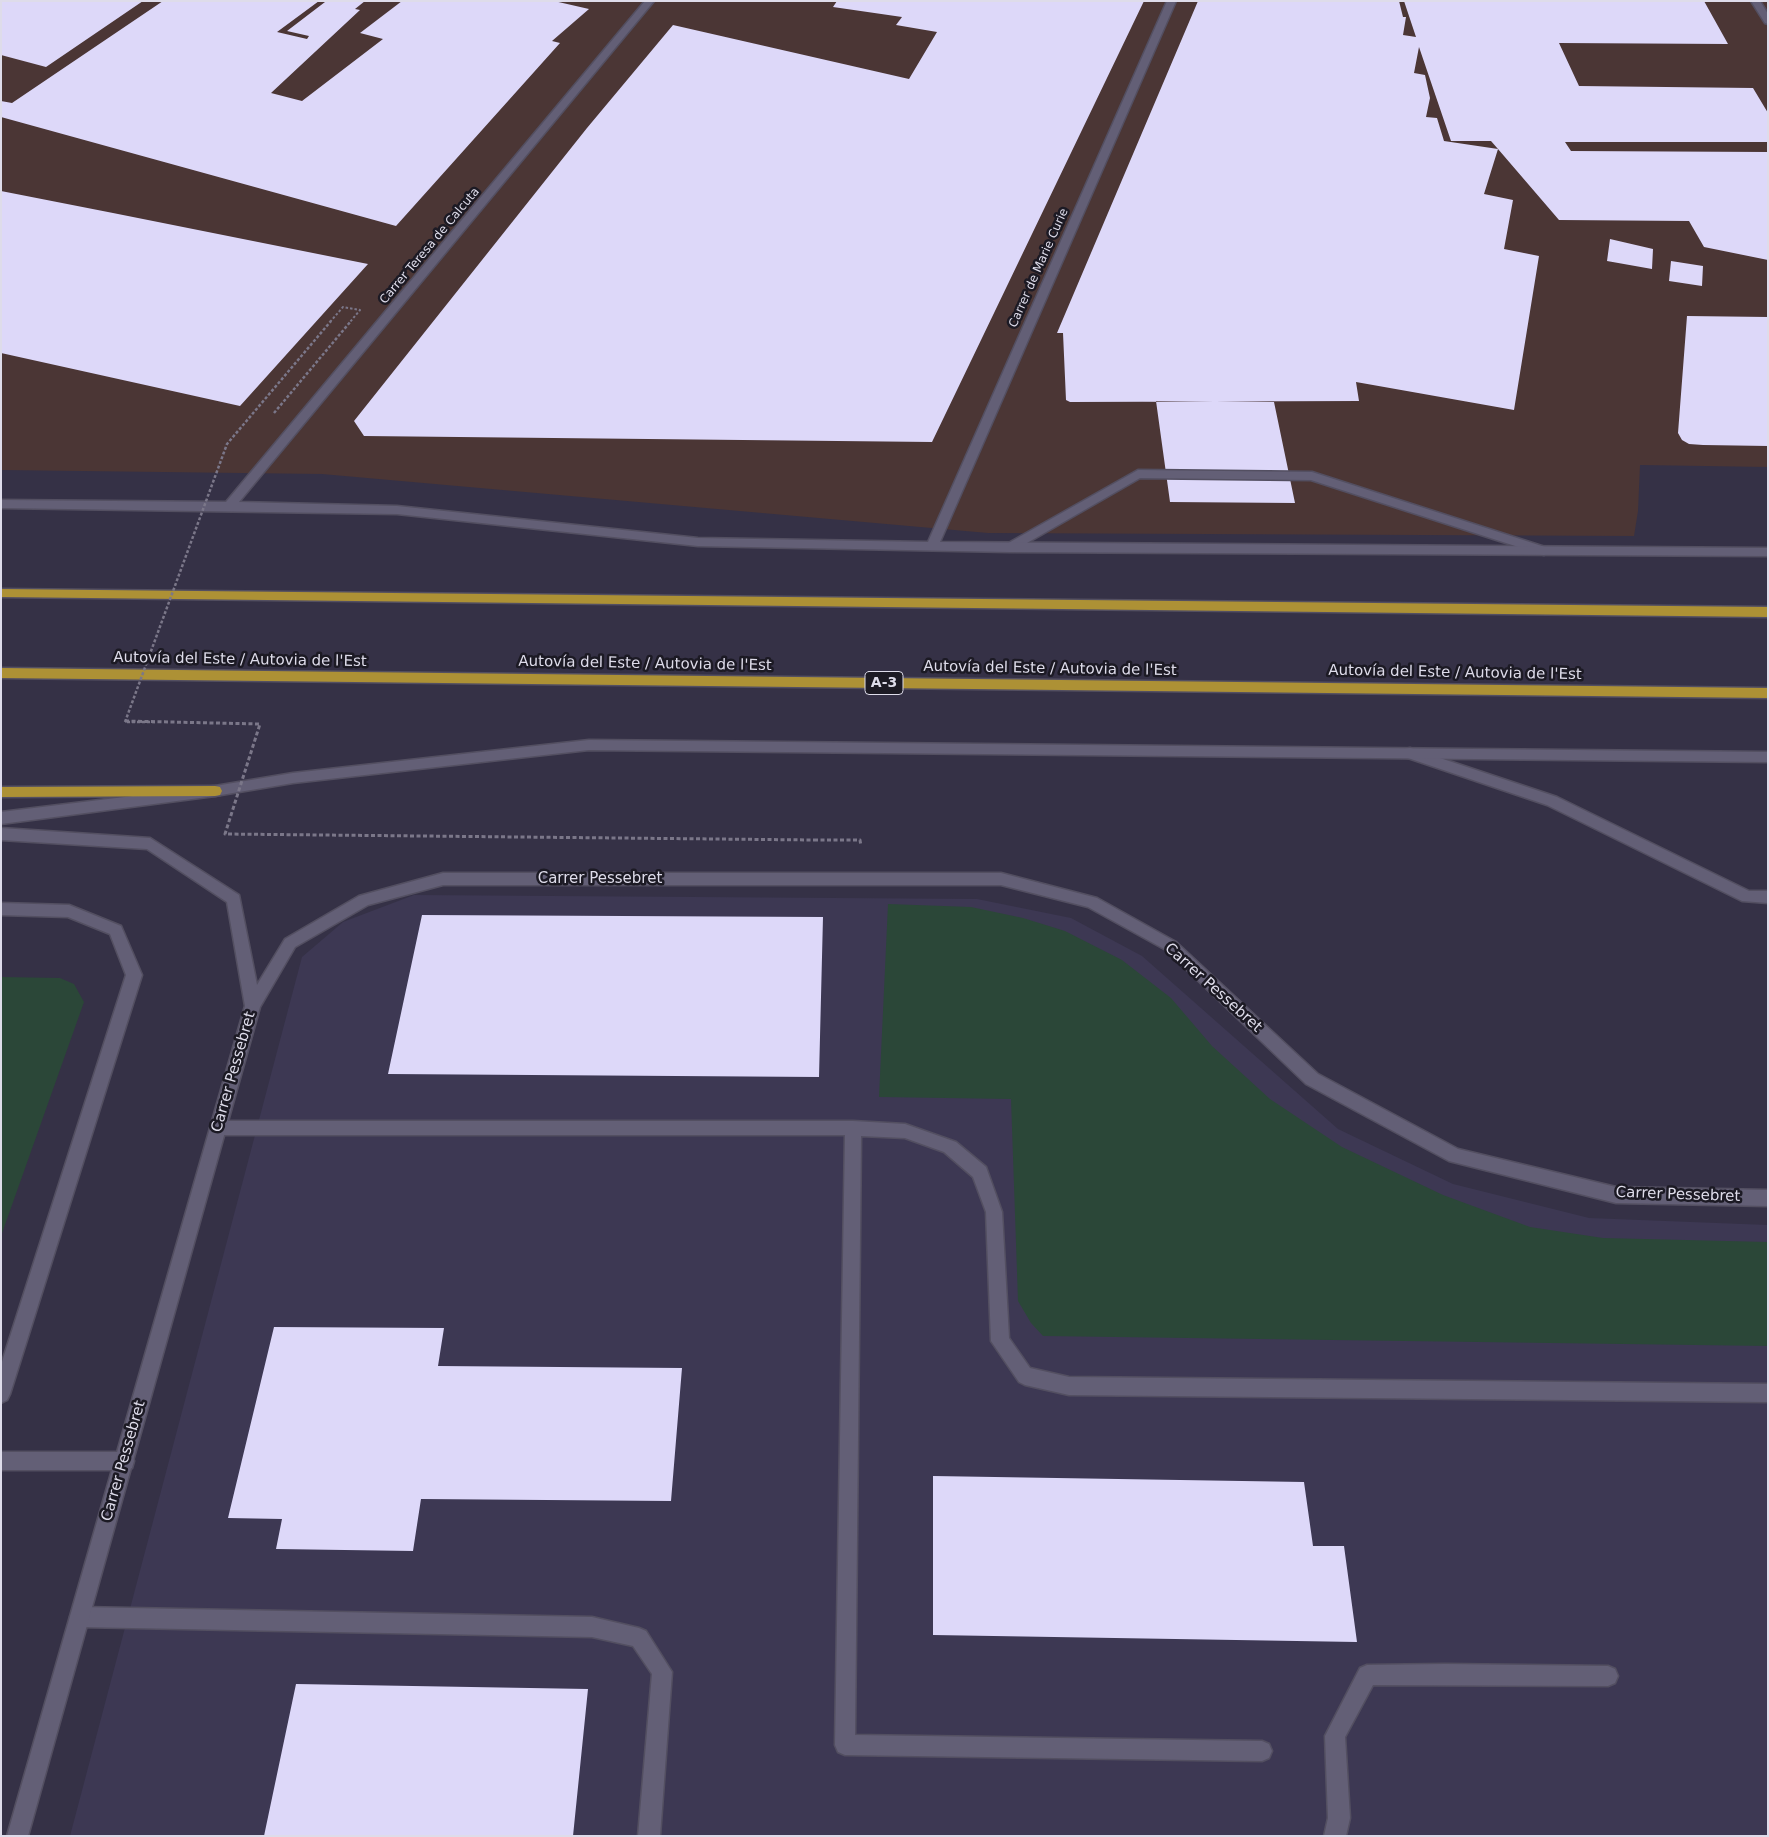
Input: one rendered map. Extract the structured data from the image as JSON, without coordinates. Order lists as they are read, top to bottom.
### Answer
{
  "streets": {
    "highway": ["Autovía del Este / Autovia de l'Est", "A-3"],
    "street": ["Carrer Teresa de Calcuta", "Carrer de Marie Curie", "Carrer Pessebret"]
  }
}
